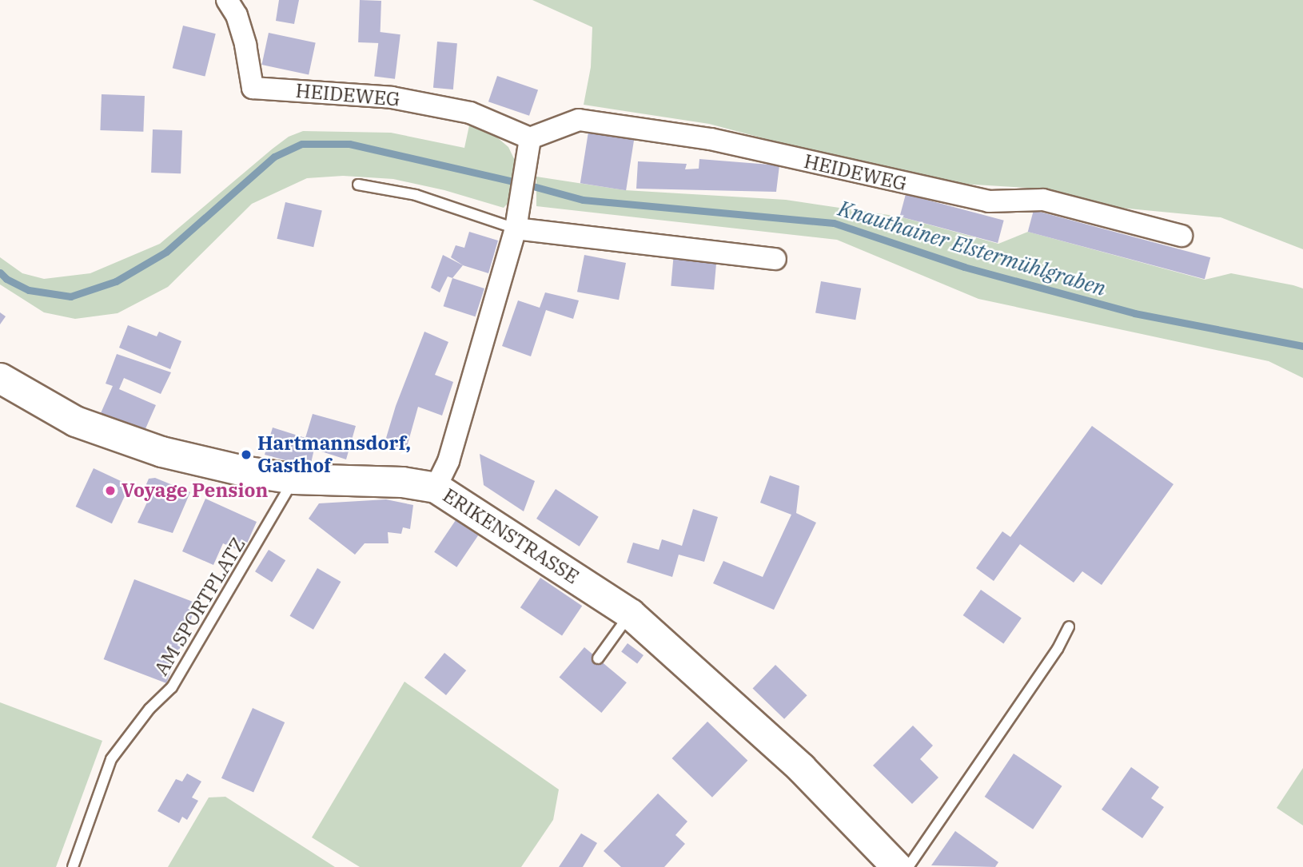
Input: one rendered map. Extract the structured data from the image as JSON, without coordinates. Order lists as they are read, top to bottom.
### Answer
{
  "streets": {
    "street": ["HEIDEWEG", "ERIKENSTRASSE"],
    "lane": ["AM SPORTPLATZ"]
  },
  "crossings": [
    ["ERIKENSTRASSE", "AM SPORTPLATZ"]
  ],
  "water": ["Knauthainer Elstermühlgraben"],
  "places": ["Hartmannsdorf, Gasthof", "Voyage Pension"]
}
